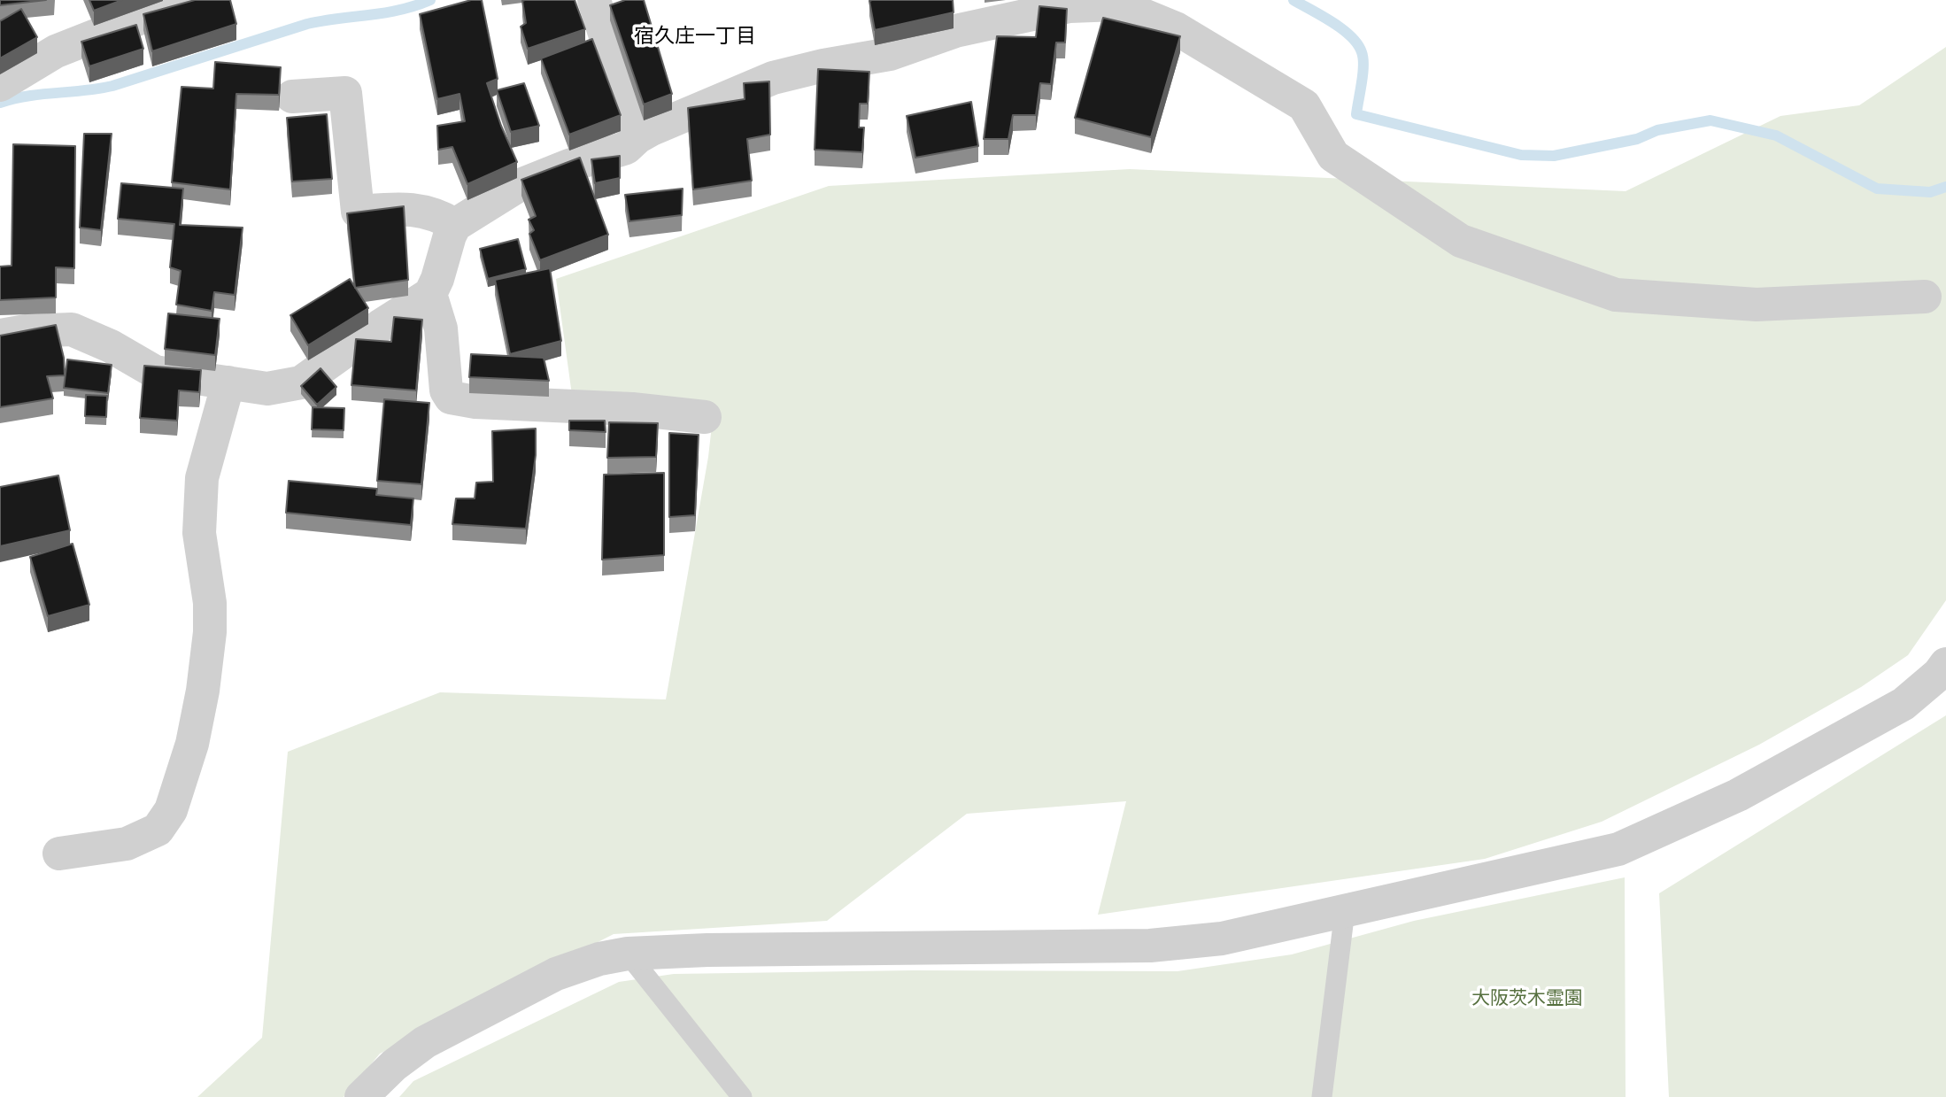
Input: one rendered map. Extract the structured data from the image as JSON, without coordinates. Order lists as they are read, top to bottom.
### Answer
{
  "districts": ["宿久庄一丁目"],
  "parks": ["大阪茨木霊園"]
}
